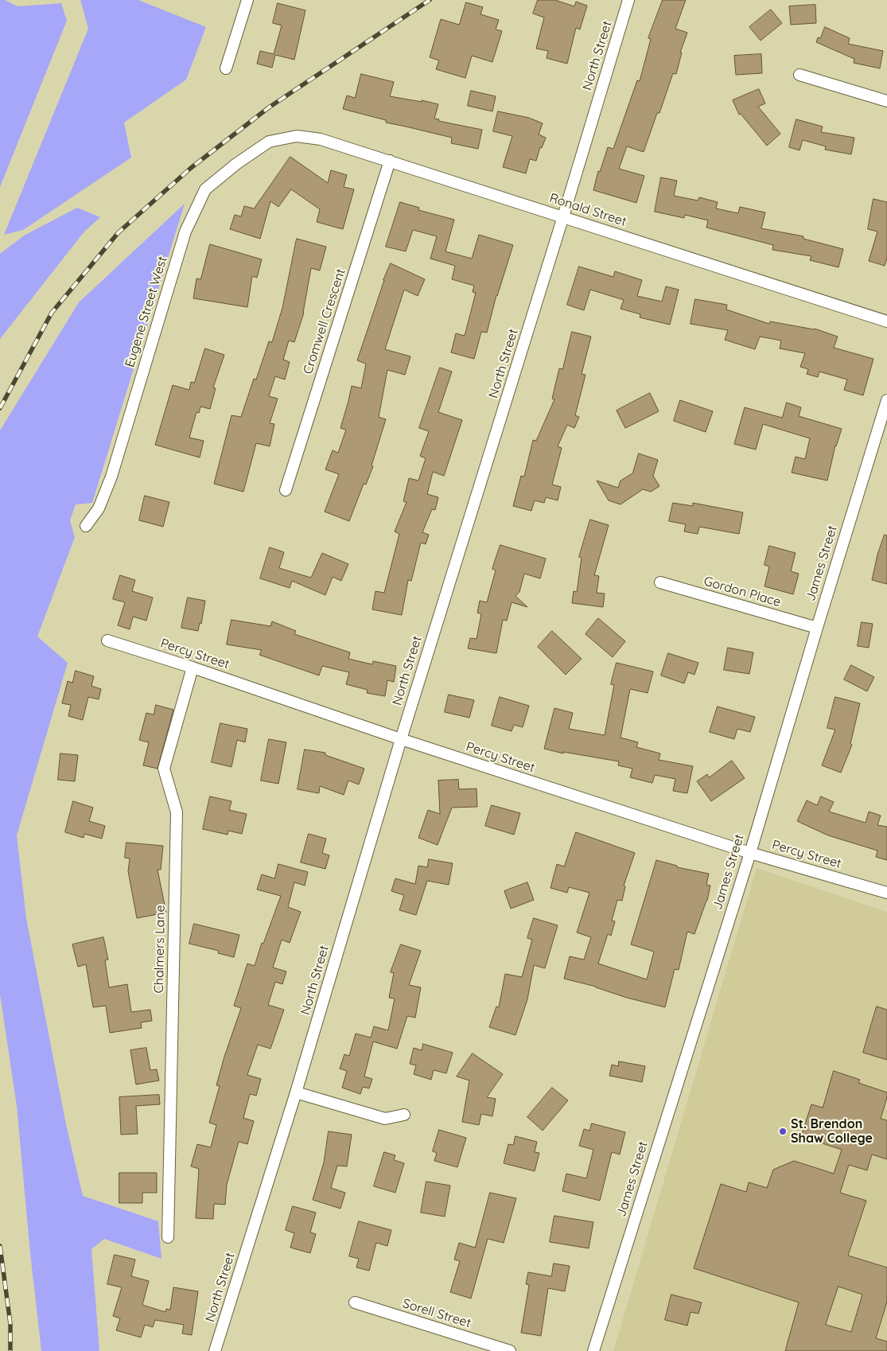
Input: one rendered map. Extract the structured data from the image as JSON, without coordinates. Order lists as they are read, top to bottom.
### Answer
{
  "streets": {
    "street": [
      "North Street",
      "Ronald Street",
      "Eugene Street West",
      "Cromwell Crescent",
      "James Street",
      "Gordon Place",
      "Percy Street",
      "Chalmers Lane",
      "Sorell Street"
    ]
  },
  "crossings": [
    ["North Street", "Ronald Street"],
    ["North Street", "Percy Street"],
    ["Ronald Street", "Eugene Street West"],
    ["Ronald Street", "Cromwell Crescent"],
    ["James Street", "Gordon Place"],
    ["James Street", "Percy Street"],
    ["Percy Street", "Chalmers Lane"]
  ],
  "places": ["St. Brendon Shaw College"]
}
